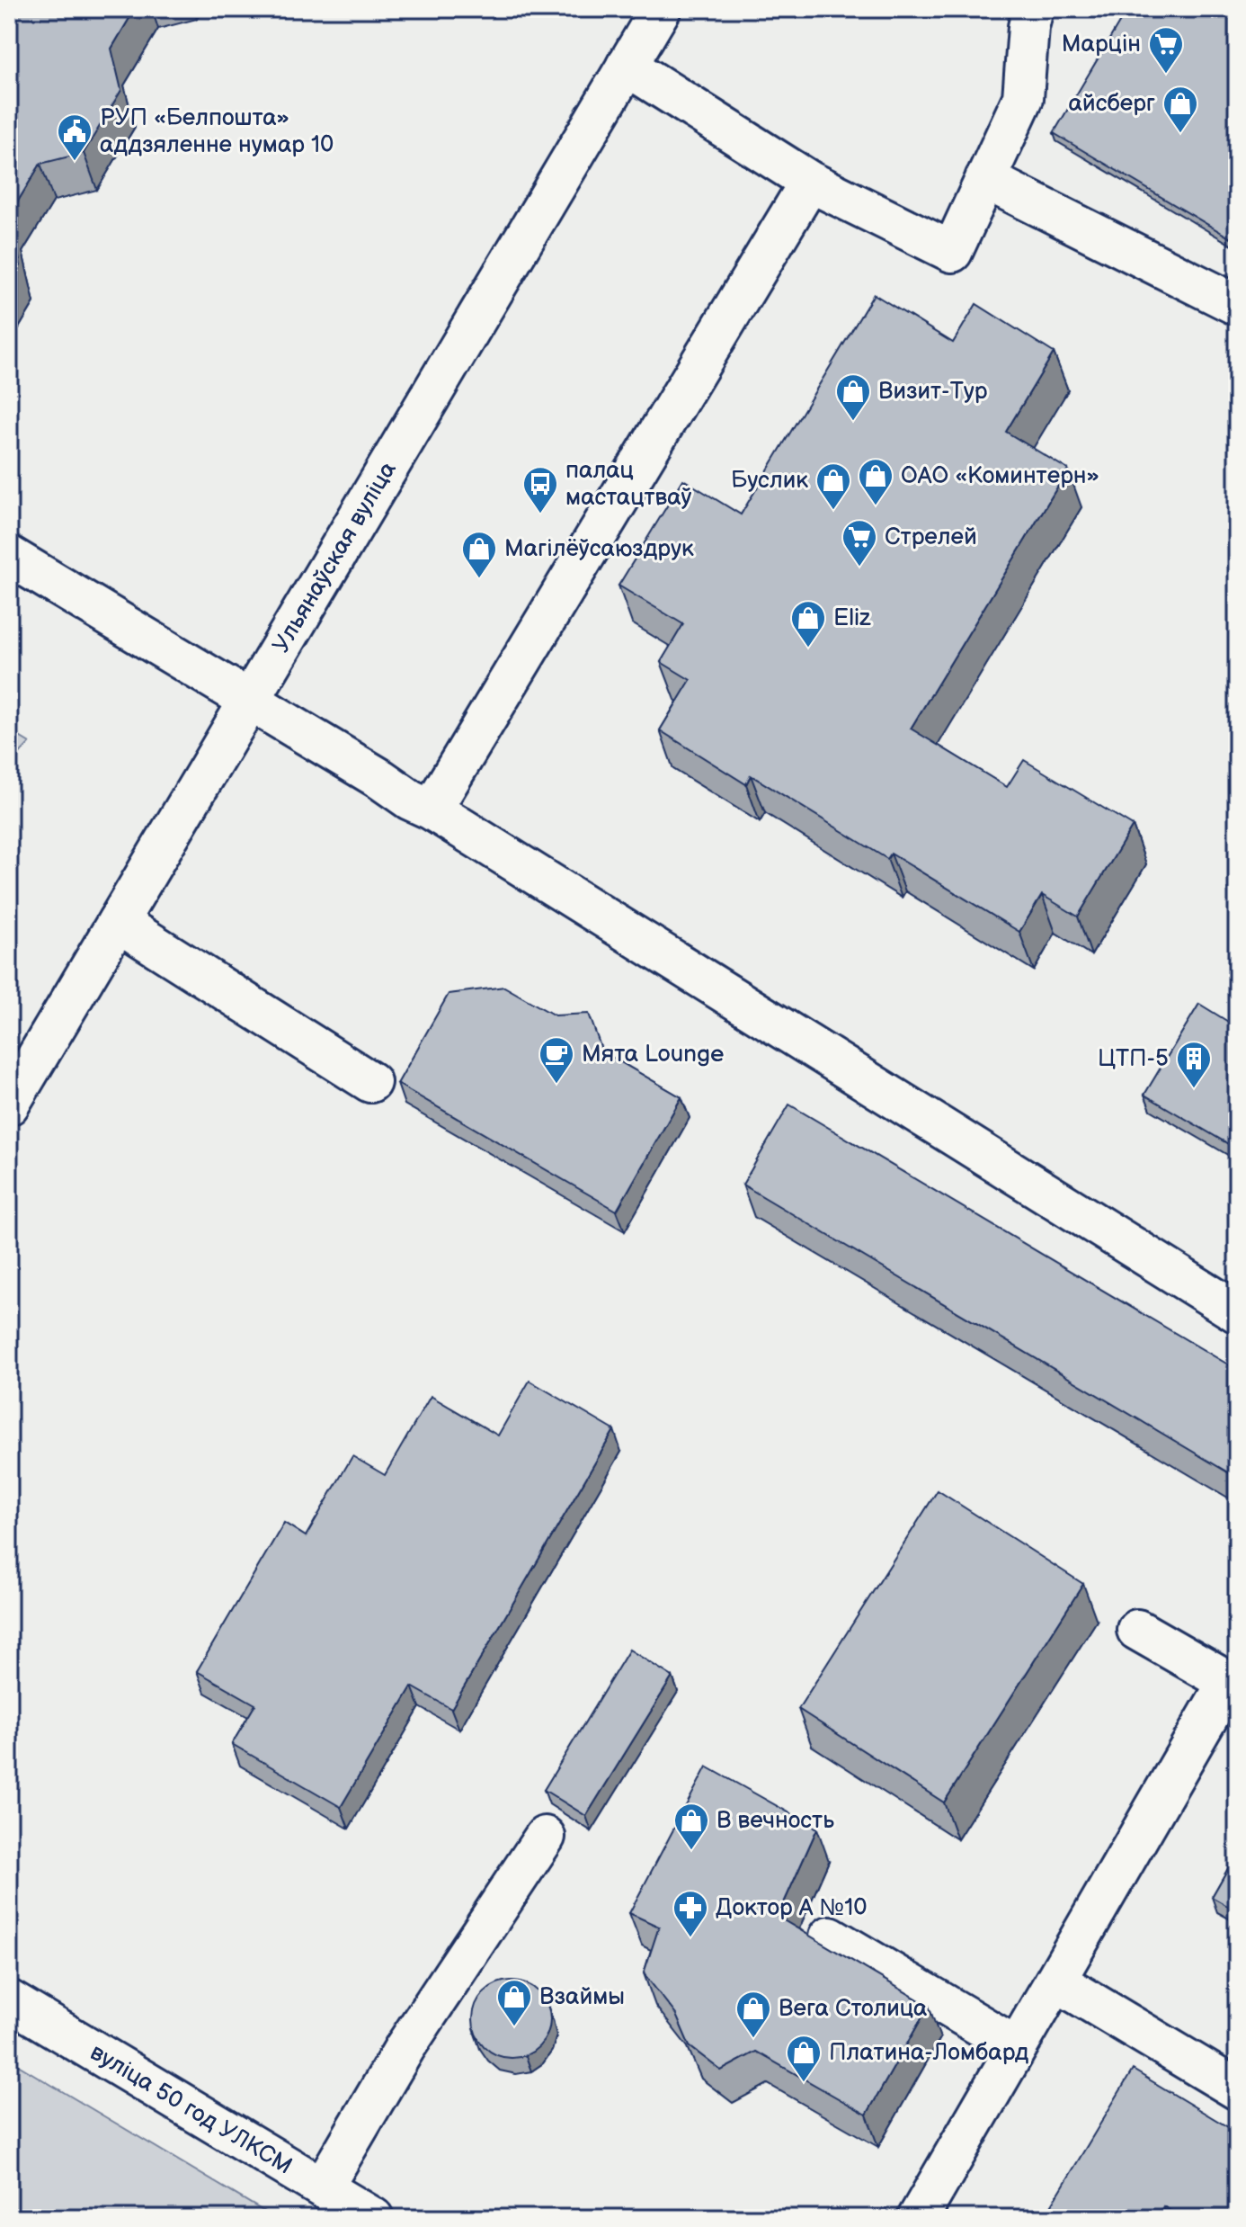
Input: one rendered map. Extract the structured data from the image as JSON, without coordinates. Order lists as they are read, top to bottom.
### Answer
{
  "streets": {
    "main road": ["Ульянаўская вуліца", "вуліца 50 год УЛКСМ"]
  },
  "places": {
    "supermarket": ["Марцін", "Стрелей"],
    "shop": [
      "айсберг",
      "Визит-Тур",
      "ОАО «Коминтерн»",
      "Буслик",
      "Магілёўсаюздрук",
      "Eliz",
      "В вечность",
      "Взаймы",
      "Вега Столица",
      "Платина-Ломбард"
    ],
    "public building": ["РУП «Белпошта» аддзяленне нумар 10"],
    "bus stop": ["палац мастацтваў"],
    "cafe": ["Мята Lounge"],
    "building": ["ЦТП-5"],
    "pharmacy": ["Доктор А №10"]
  }
}
